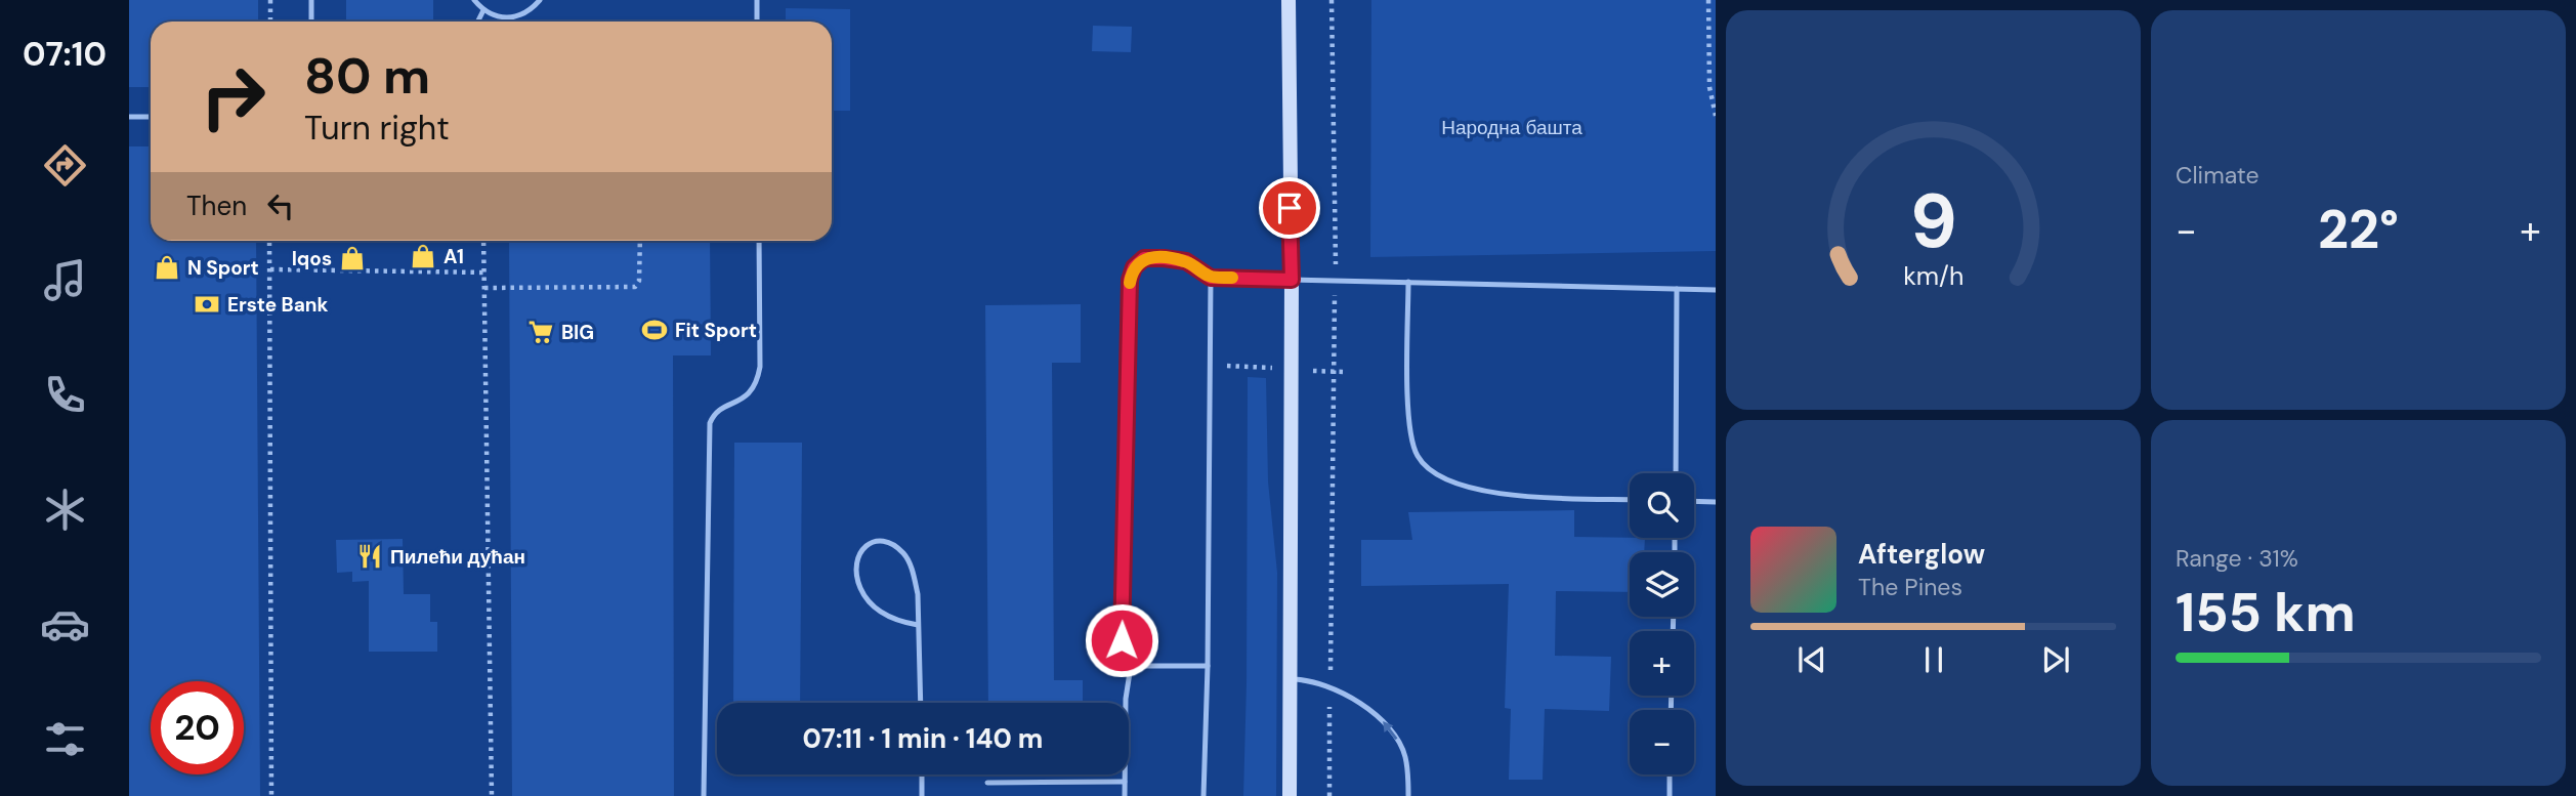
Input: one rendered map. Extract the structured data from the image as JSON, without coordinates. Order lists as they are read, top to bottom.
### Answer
{
  "parks": ["Народна башта"],
  "places": {
    "shop": ["A1", "Iqos", "N Sport"],
    "bank": ["Erste Bank"],
    "sports": ["Fit Sport"],
    "supermarket": ["BIG"],
    "restaurant": ["Пилећи дућан"]
  },
  "page": {
    "tabs": "07:10",
    "tile": [
      "Climate",
      ["Range · 31%", "155 km"]
    ],
    "turn": ["80 m", "Turn right"],
    "then": "Then",
    "heat": ["−", "22°", "+"],
    "map_buttons": ["+", "−"],
    "song": ["Afterglow", "The Pines"],
    "limit": "20",
    "trip": "07:11 · 1 min · 140 m",
    "gauge": ["9", "km/h"]
  }
}
